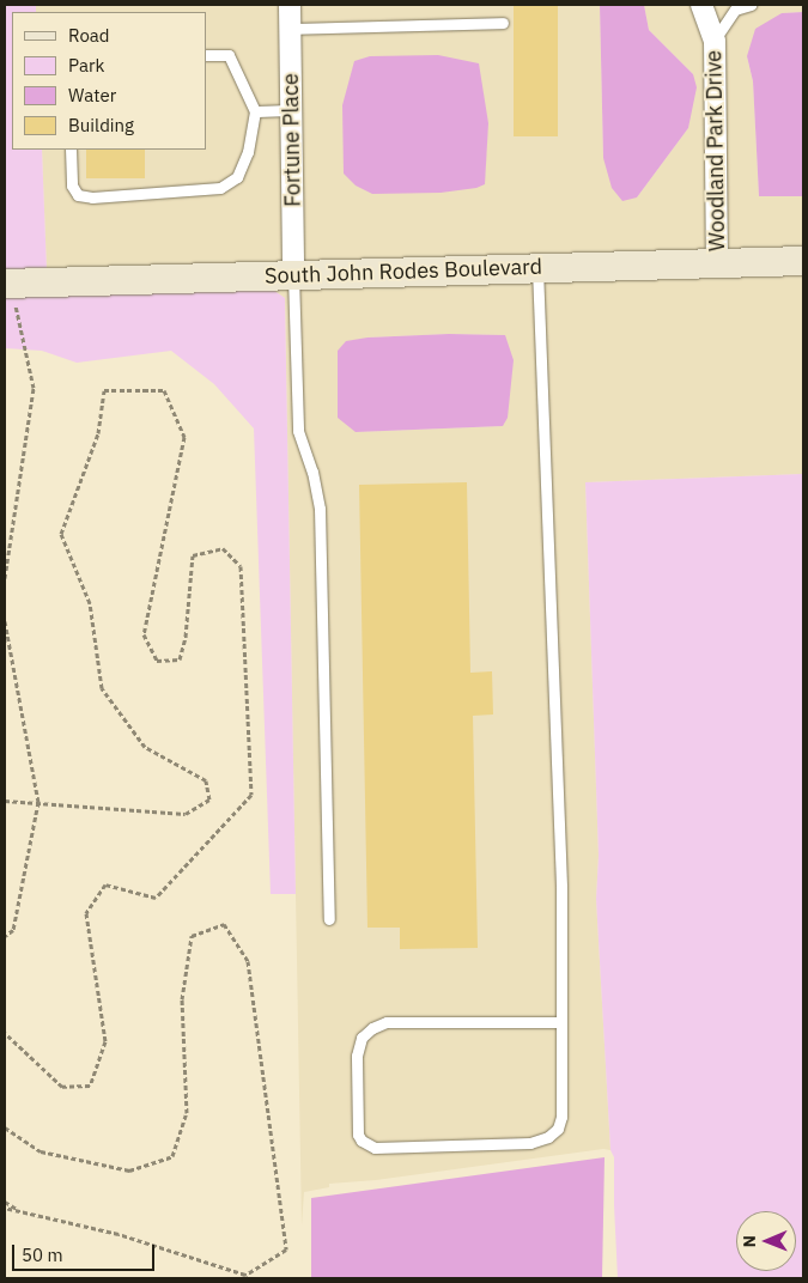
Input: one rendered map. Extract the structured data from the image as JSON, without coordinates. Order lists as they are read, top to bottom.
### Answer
{
  "streets": {
    "main road": ["South John Rodes Boulevard"],
    "street": ["Fortune Place", "Woodland Park Drive"]
  },
  "crossings": [
    ["Fortune Place", "South John Rodes Boulevard"],
    ["Woodland Park Drive", "South John Rodes Boulevard"]
  ],
  "legend": [
    "Road",
    "Park",
    "Water",
    "Building"
  ],
  "scale_bar": "50 m",
  "north": "left"
}
